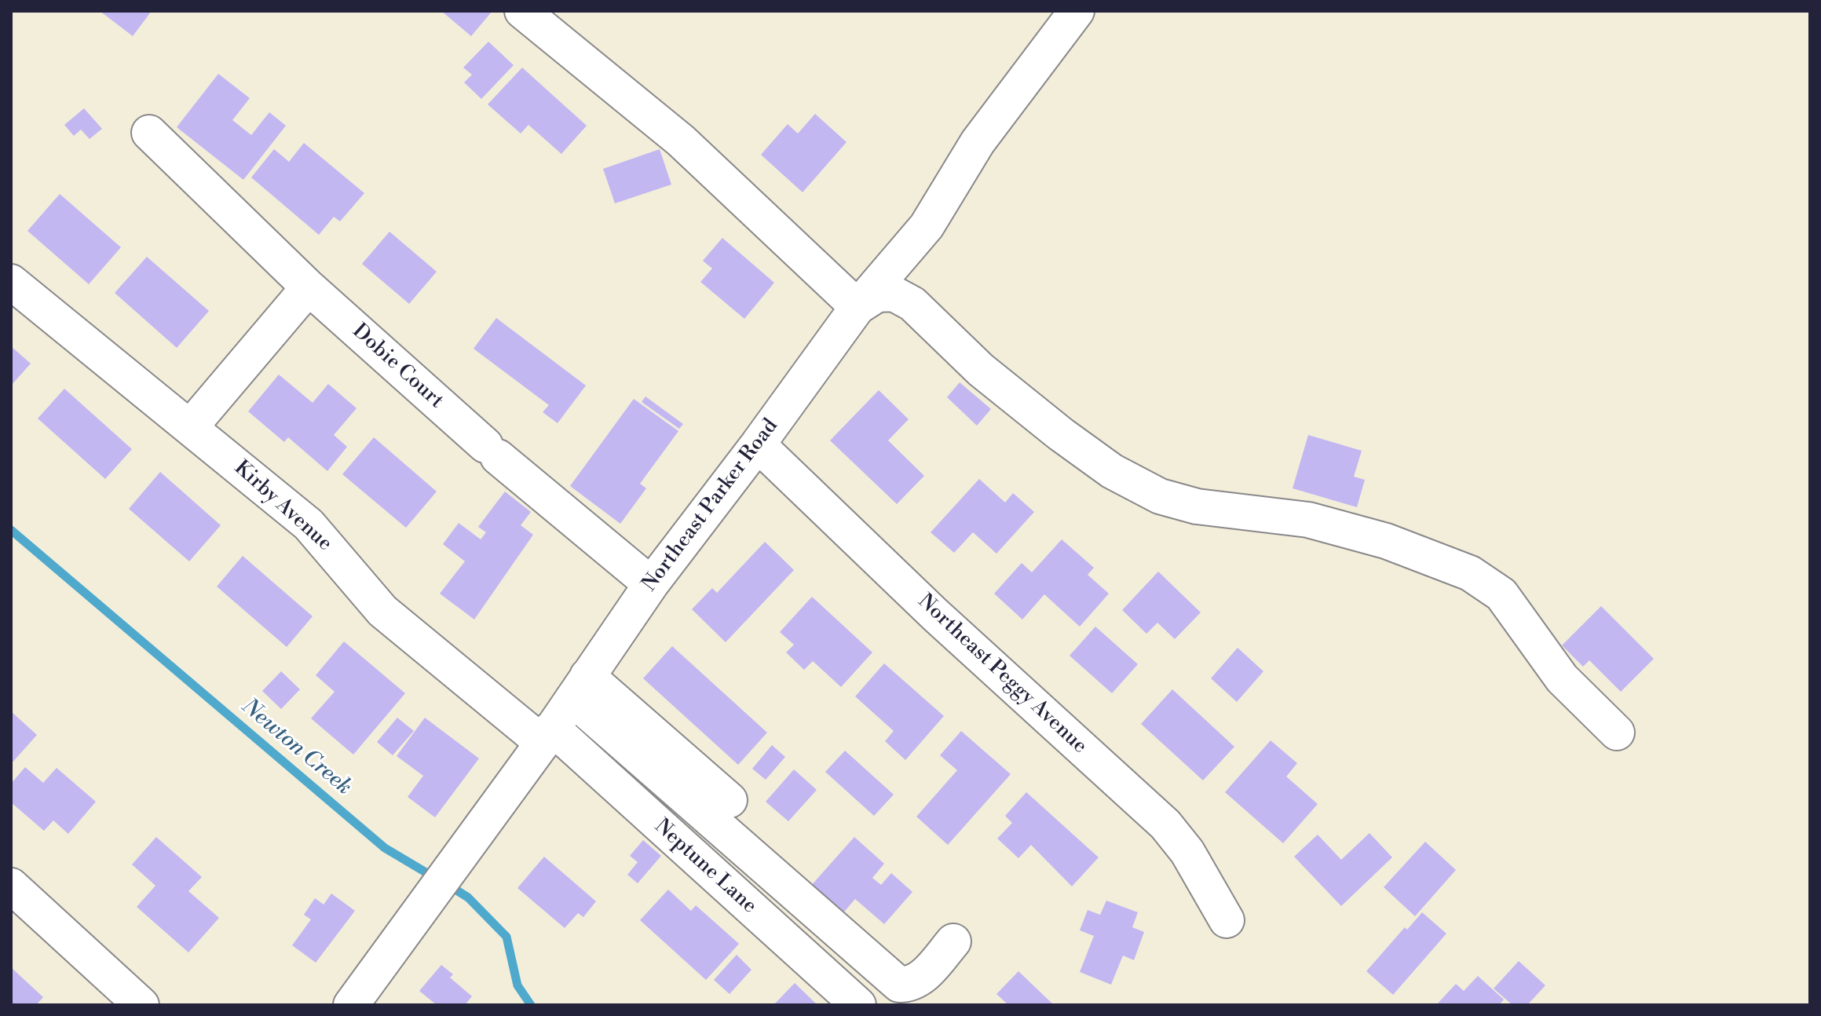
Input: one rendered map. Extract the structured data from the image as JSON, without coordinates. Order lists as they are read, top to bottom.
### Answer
{
  "streets": {
    "street": [
      "Dobie Court",
      "Northeast Parker Road",
      "Kirby Avenue",
      "Northeast Peggy Avenue",
      "Neptune Lane"
    ]
  },
  "crossings": [
    ["Dobie Court", "Northeast Parker Road"],
    ["Northeast Parker Road", "Kirby Avenue"],
    ["Northeast Parker Road", "Northeast Peggy Avenue"],
    ["Northeast Parker Road", "Neptune Lane"],
    ["Kirby Avenue", "Neptune Lane"]
  ],
  "water": ["Newton Creek"]
}
